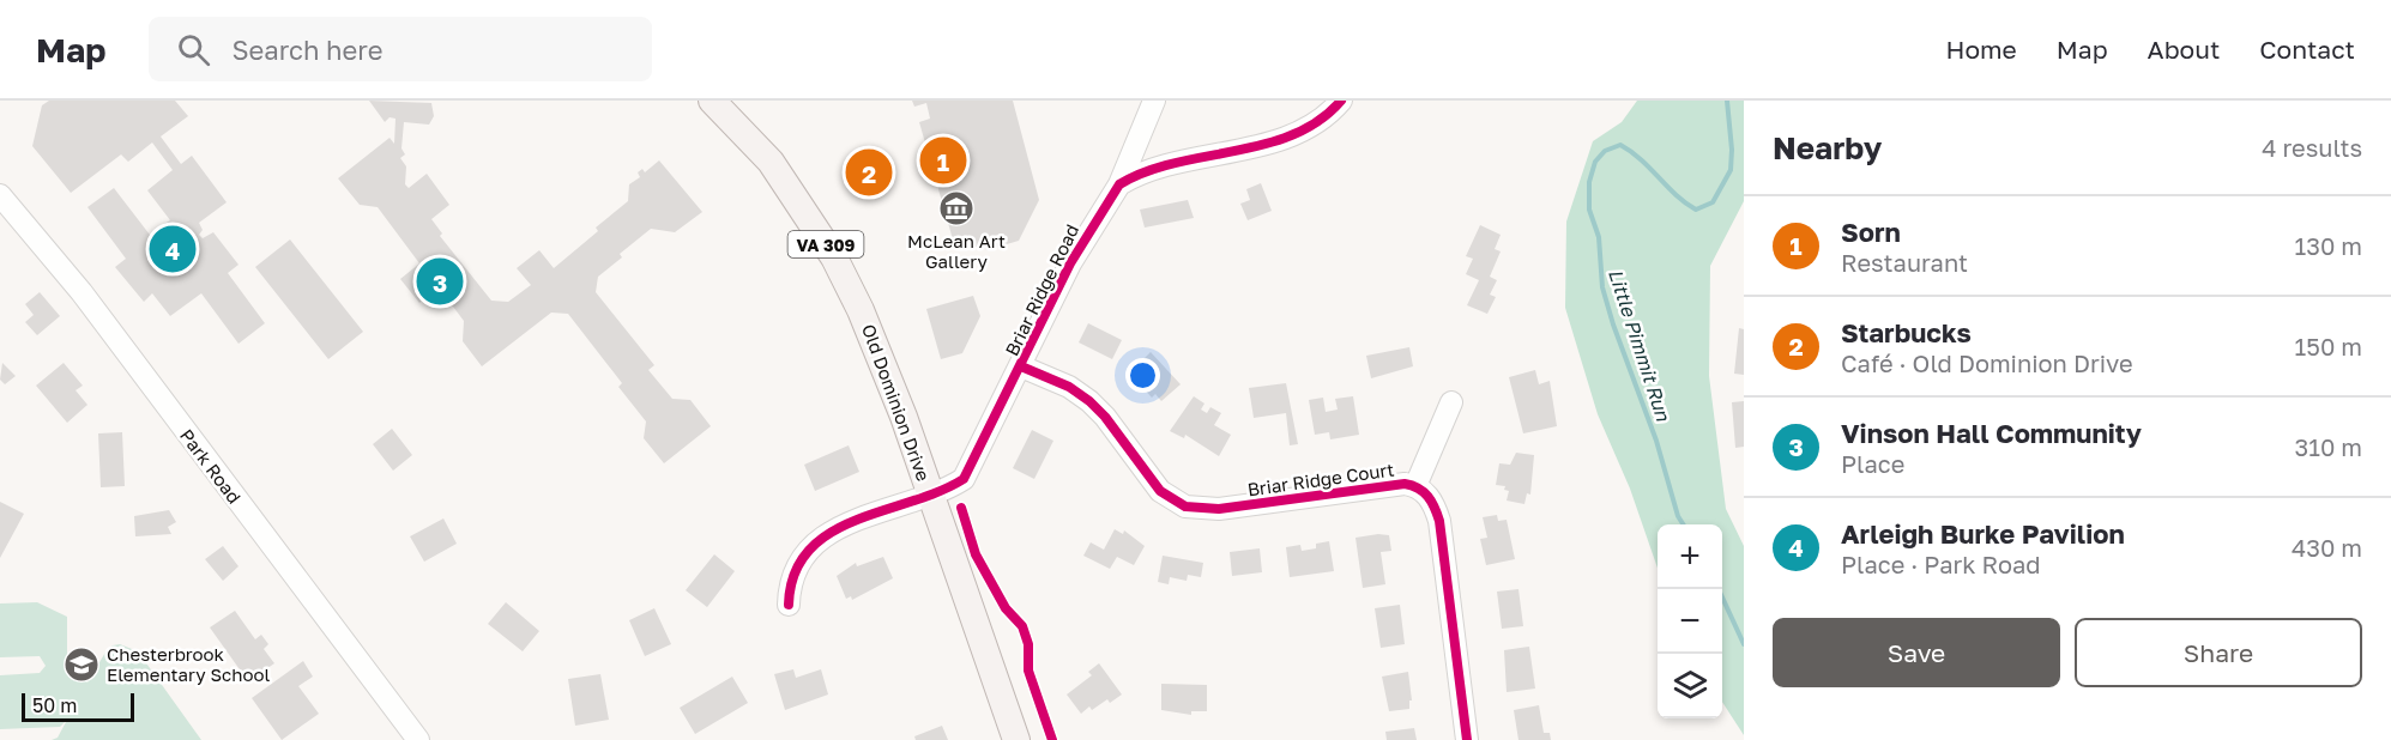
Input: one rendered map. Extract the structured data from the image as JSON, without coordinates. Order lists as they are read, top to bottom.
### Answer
{
  "streets": {
    "main road": ["VA 309", "Old Dominion Drive"],
    "street": ["Briar Ridge Road", "Park Road", "Briar Ridge Court"]
  },
  "crossings": [
    ["Briar Ridge Road", "Old Dominion Drive"],
    ["Briar Ridge Road", "Briar Ridge Court"]
  ],
  "water": ["Little Pimmit Run"],
  "places": {
    "museum": ["McLean Art Gallery"],
    "school or university": ["Chesterbrook Elementary School"]
  },
  "scale_bar": "50 m",
  "page": {
    "header": "Map",
    "search": "Search here",
    "nav": [
      "Home",
      "Map",
      "About",
      "Contact"
    ],
    "heading": ["Nearby", "4 results"],
    "pins": [
      "1",
      "2",
      "4",
      "3"
    ],
    "list": [
      {
        "mark": "1",
        "name": "Sorn",
        "note": "Restaurant",
        "value": "130 m"
      },
      {
        "mark": "2",
        "name": "Starbucks",
        "note": "Café · Old Dominion Drive",
        "value": "150 m"
      },
      {
        "mark": "3",
        "name": "Vinson Hall Community",
        "note": "Place",
        "value": "310 m"
      },
      {
        "mark": "4",
        "name": "Arleigh Burke Pavilion",
        "note": "Place · Park Road",
        "value": "430 m"
      }
    ],
    "map_buttons": ["+", "−"],
    "buttons": ["Save", "Share"],
    "scale": "50 m"
  }
}
